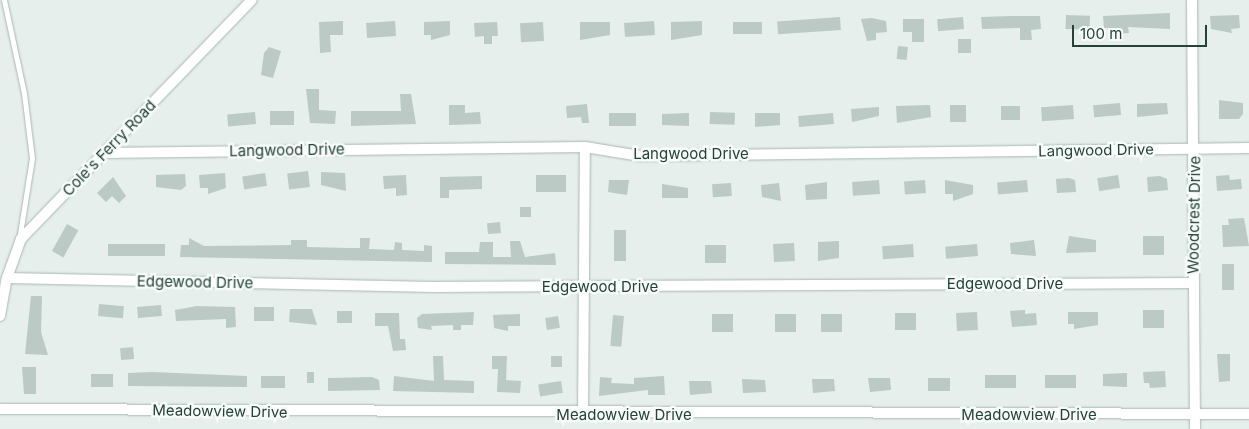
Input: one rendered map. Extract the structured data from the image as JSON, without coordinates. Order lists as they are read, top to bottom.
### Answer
{
  "streets": {
    "street": [
      "Cole's Ferry Road",
      "Langwood Drive",
      "Woodcrest Drive",
      "Edgewood Drive",
      "Meadowview Drive"
    ]
  },
  "crossings": [
    ["Cole's Ferry Road", "Langwood Drive"],
    ["Cole's Ferry Road", "Edgewood Drive"],
    ["Langwood Drive", "Woodcrest Drive"],
    ["Woodcrest Drive", "Edgewood Drive"],
    ["Woodcrest Drive", "Meadowview Drive"]
  ],
  "scale_bar": "100 m"
}
